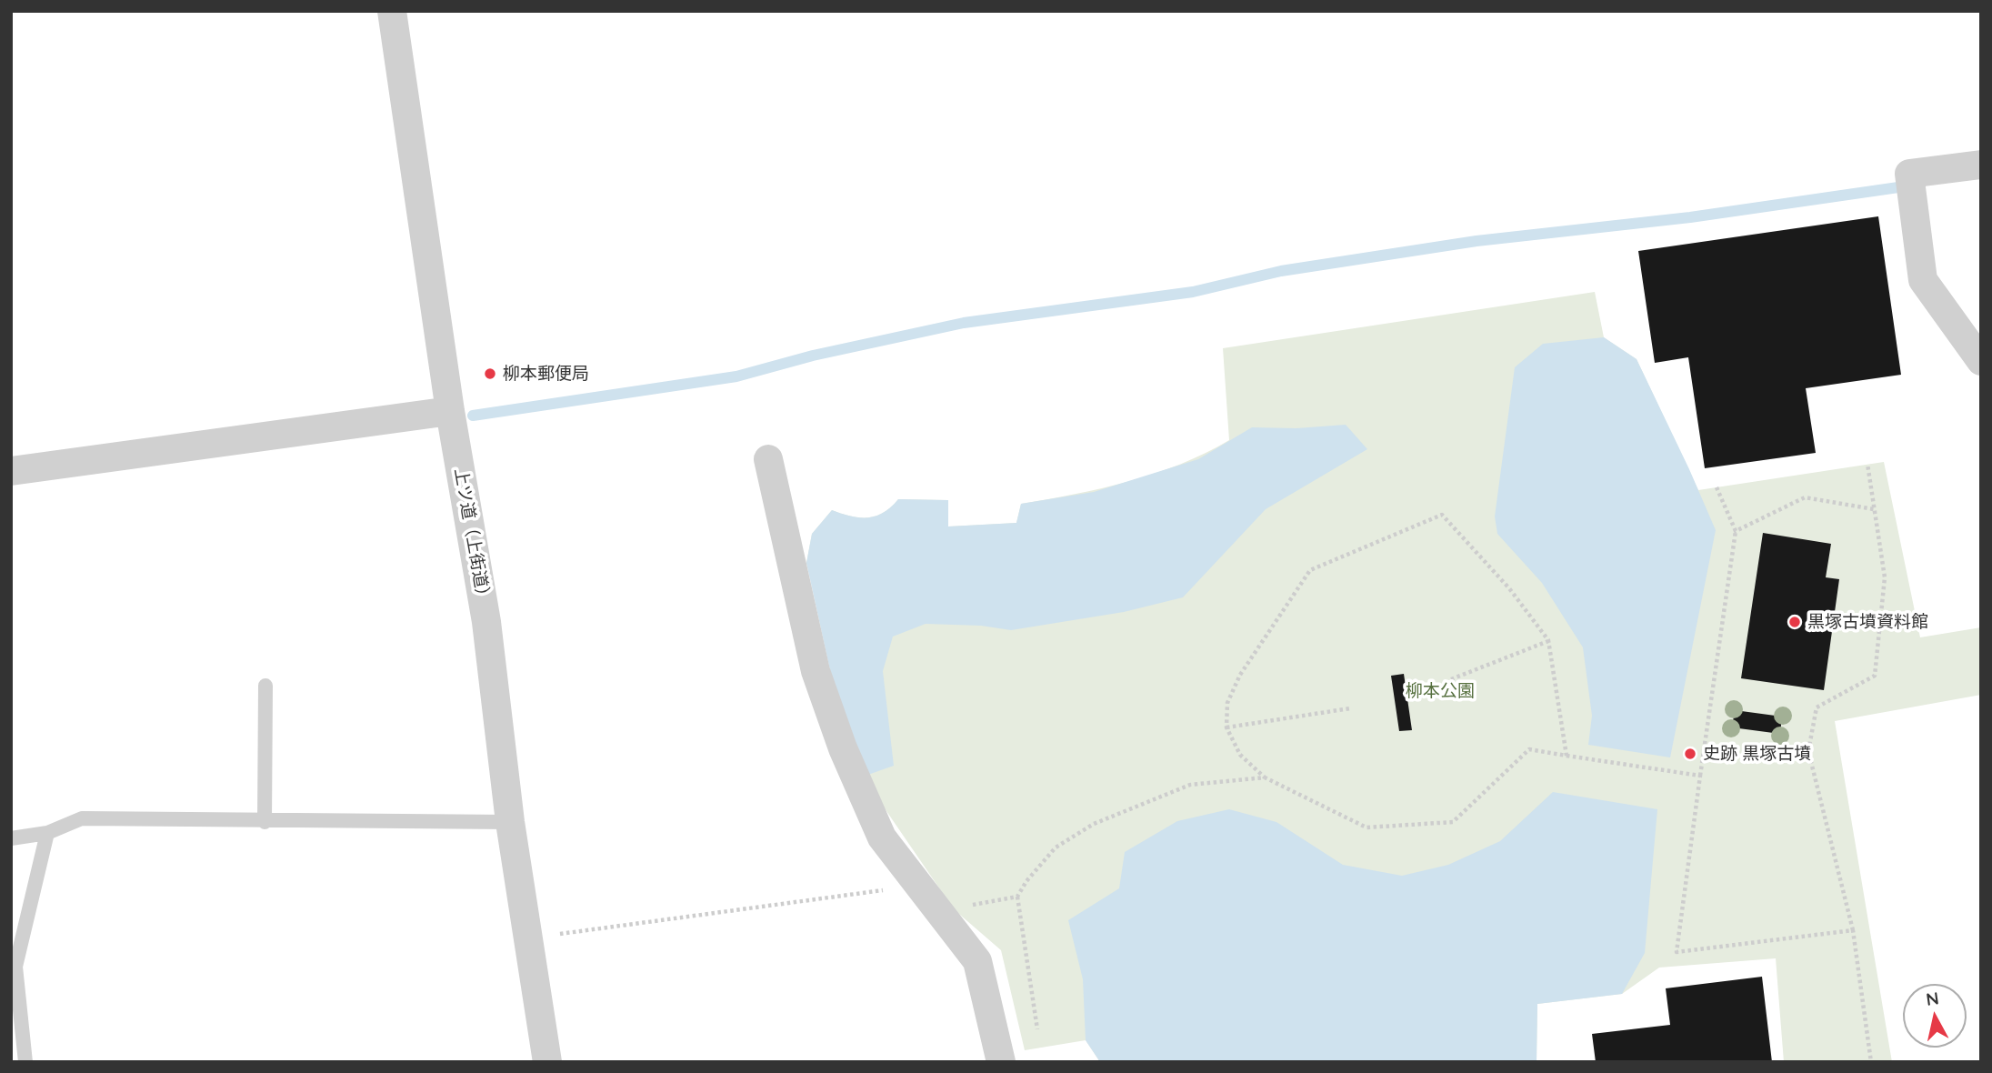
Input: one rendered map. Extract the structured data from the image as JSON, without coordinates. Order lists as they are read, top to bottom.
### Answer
{
  "streets": {
    "street": ["上ツ道（上街道）"]
  },
  "parks": ["柳本公園"],
  "places": ["柳本郵便局", "黒塚古墳資料館", "史跡 黒塚古墳"],
  "north": "top"
}
